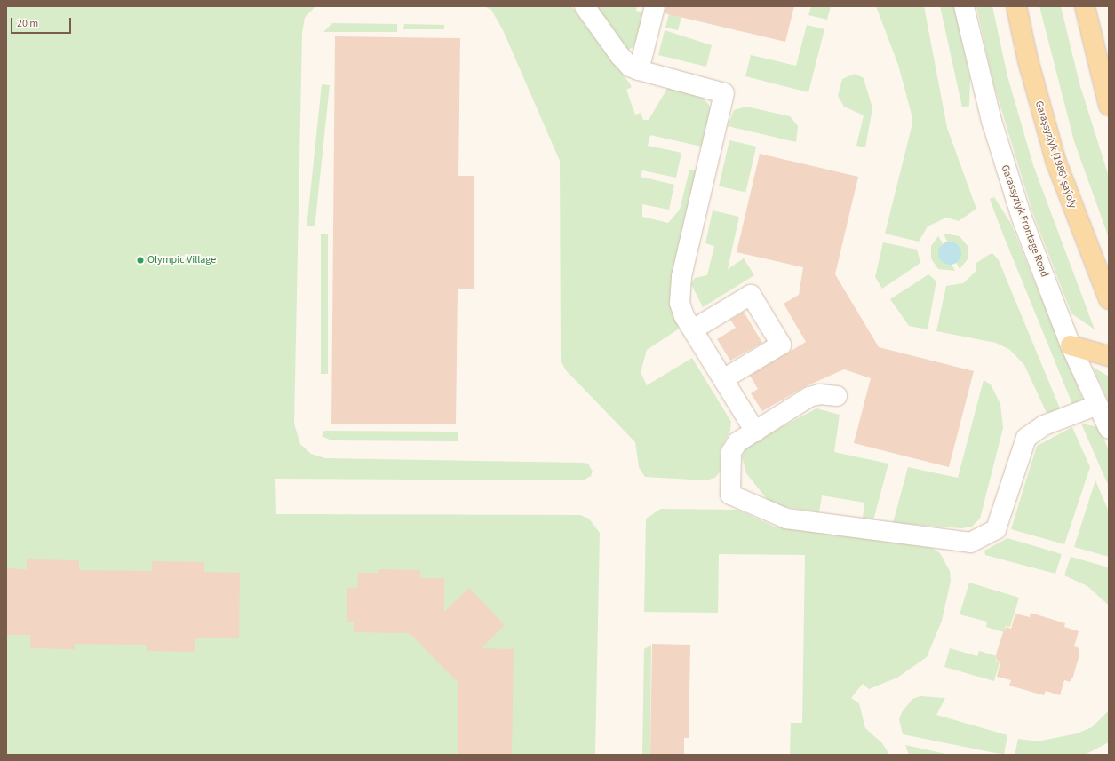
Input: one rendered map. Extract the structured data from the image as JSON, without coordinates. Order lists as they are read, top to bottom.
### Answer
{
  "streets": {
    "main road": ["Garaşsyzlyk (1986) şaýoly"],
    "street": ["Garassyzlyk Frontage Road"]
  },
  "places": ["Olympic Village"],
  "scale_bar": "20 m"
}
